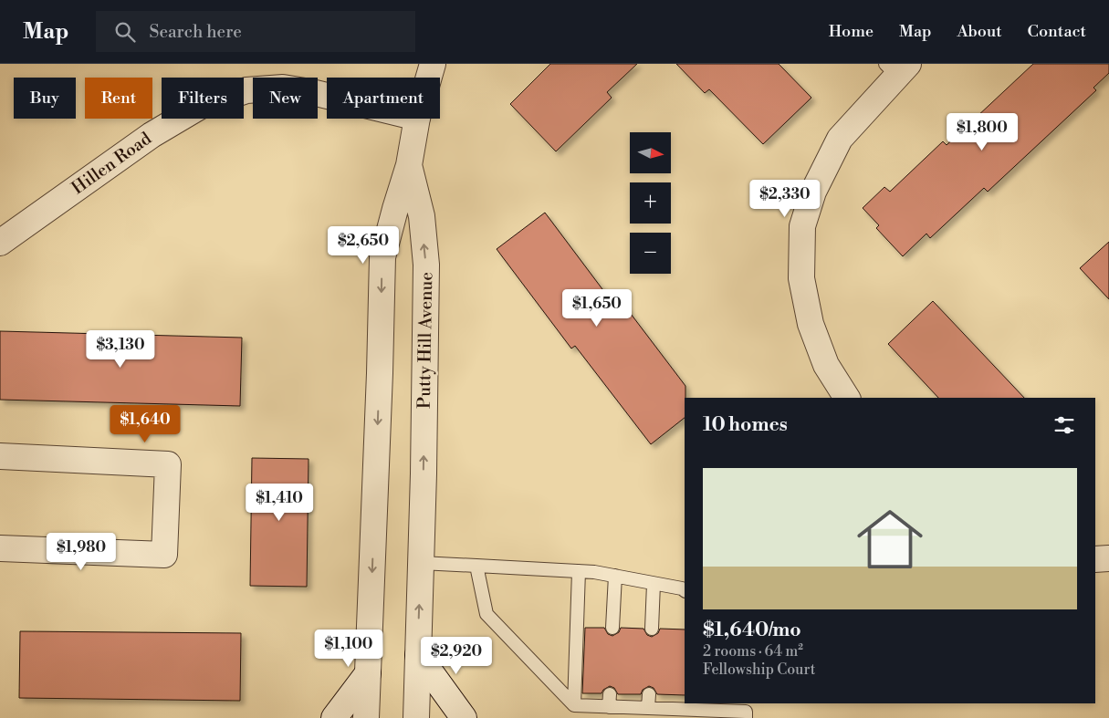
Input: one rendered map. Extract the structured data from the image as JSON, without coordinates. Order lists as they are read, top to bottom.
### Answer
{
  "streets": {
    "street": ["Hillen Road", "Putty Hill Avenue"]
  },
  "north": "right",
  "page": {
    "header": "Map",
    "search": "Search here",
    "nav": [
      "Home",
      "Map",
      "About",
      "Contact"
    ],
    "chip": [
      "Buy",
      "Rent",
      "Filters",
      "New",
      "Apartment"
    ],
    "price": [
      "$1,800",
      "$2,330",
      "$2,650",
      "$1,650",
      "$3,130",
      "$1,640",
      "$1,410",
      "$1,980",
      "$1,100",
      "$2,920"
    ],
    "map_buttons": ["+", "−"],
    "heading": "10 homes",
    "list": [
      {
        "name": "$1,640/mo",
        "note": "2 rooms · 64 m² · Fellowship Court"
      }
    ]
  }
}
